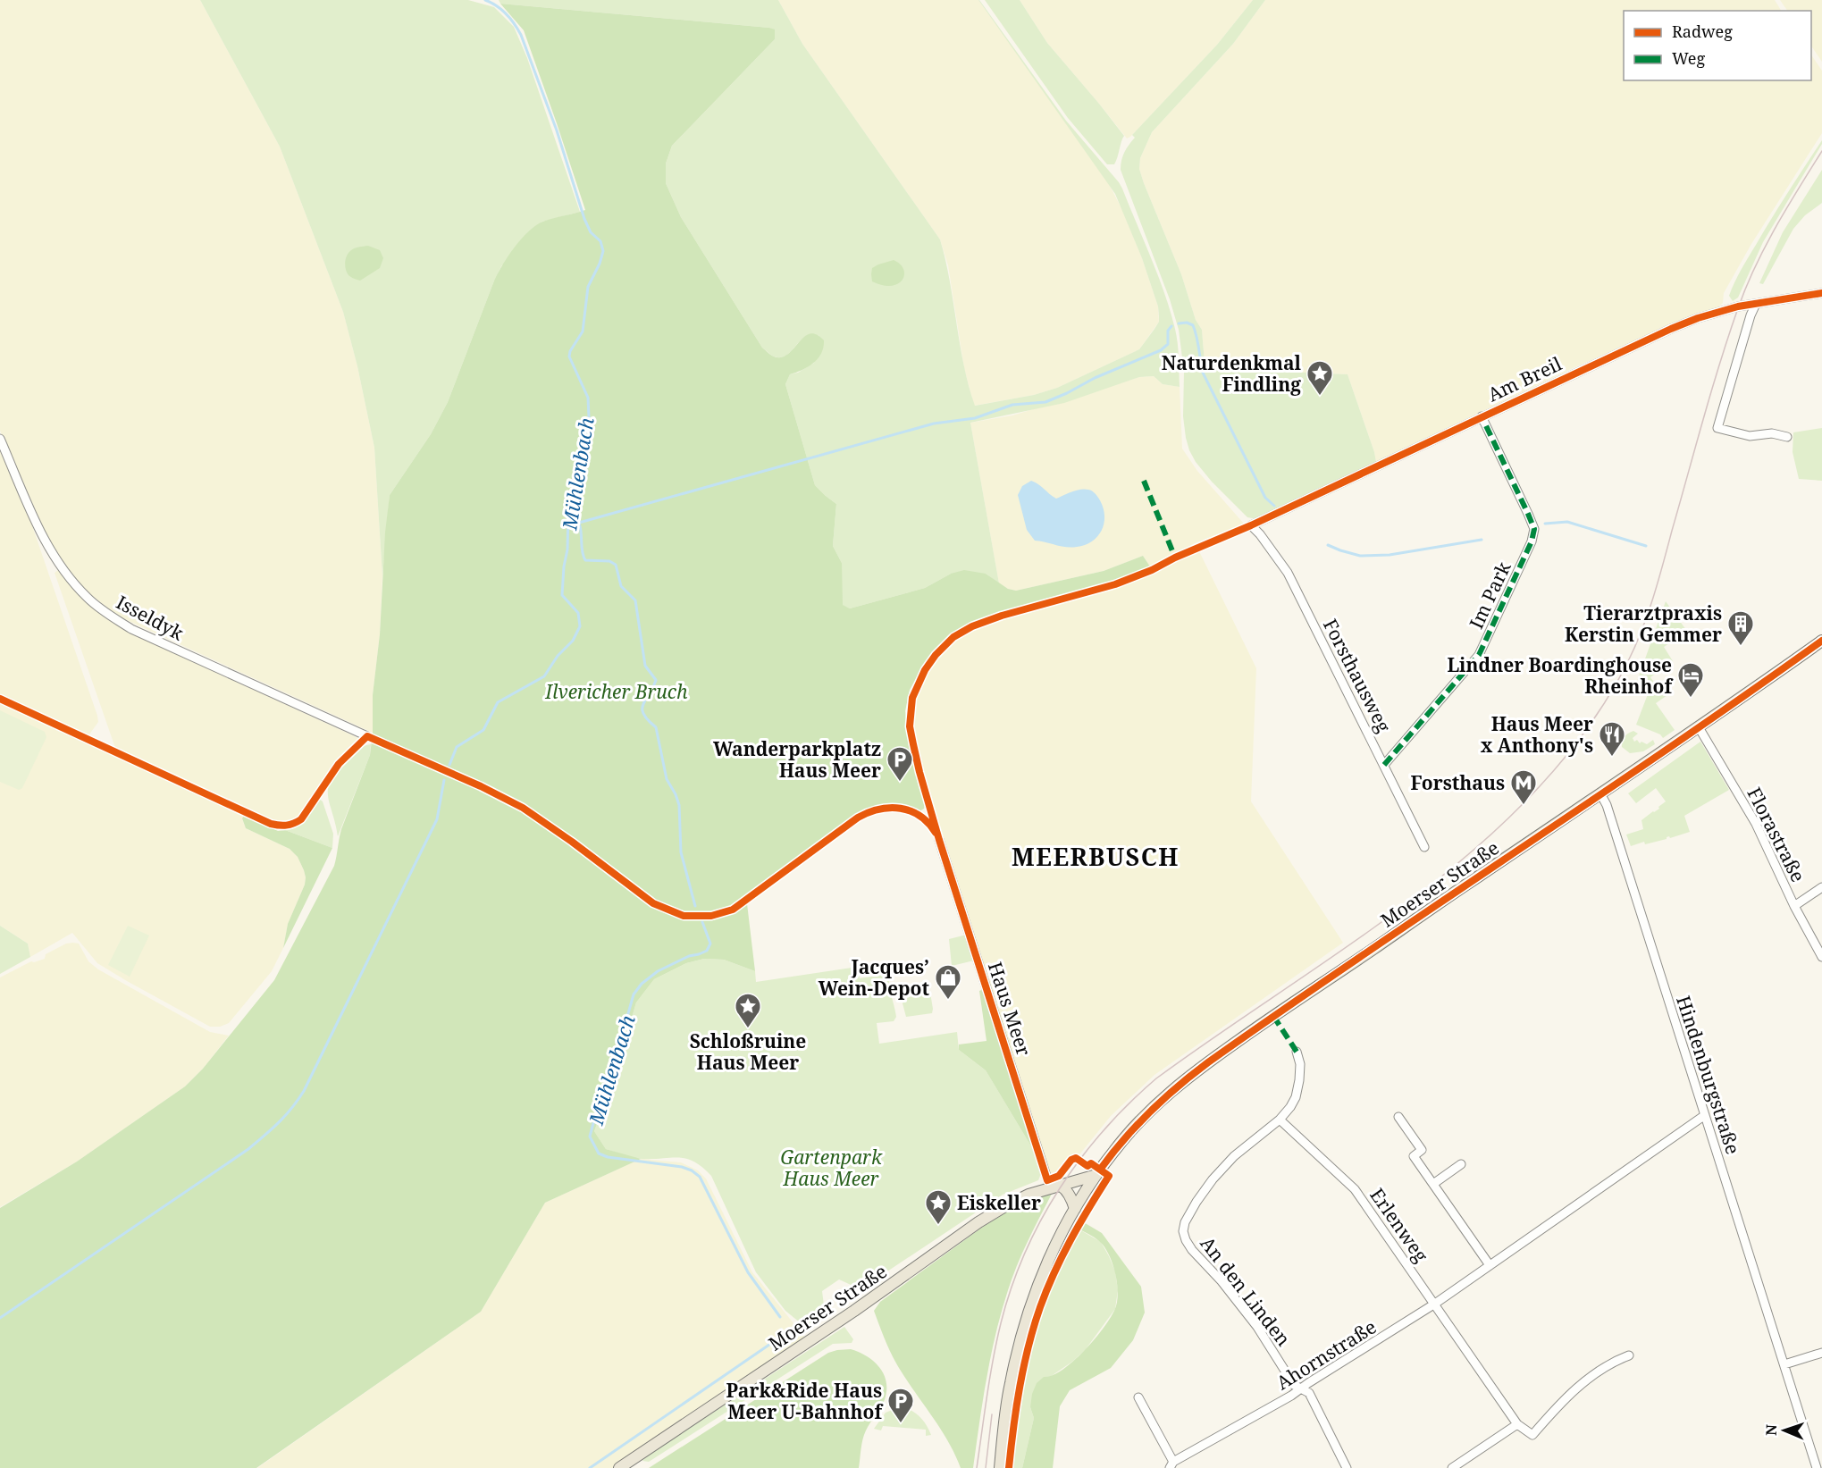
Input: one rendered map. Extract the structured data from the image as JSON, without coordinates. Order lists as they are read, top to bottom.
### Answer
{
  "streets": {
    "main road": ["Moerser Straße"],
    "street": [
      "Am Breil",
      "Im Park",
      "Isseldyk",
      "Forsthausweg",
      "Florastraße",
      "Haus Meer",
      "Hindenburgstraße",
      "Erlenweg",
      "An den Linden",
      "Ahornstraße"
    ]
  },
  "crossings": [
    ["Am Breil", "Im Park"],
    ["Am Breil", "Forsthausweg"],
    ["Im Park", "Forsthausweg"],
    ["Florastraße", "Moerser Straße"],
    ["Moerser Straße", "Haus Meer"],
    ["Moerser Straße", "Hindenburgstraße"],
    ["Hindenburgstraße", "Ahornstraße"],
    ["Erlenweg", "An den Linden"],
    ["Erlenweg", "Ahornstraße"],
    ["An den Linden", "Ahornstraße"]
  ],
  "districts": ["MEERBUSCH"],
  "water": ["Mühlenbach"],
  "parks": ["Ilvericher Bruch", "Gartenpark Haus Meer"],
  "places": {
    "place": ["Naturdenkmal Findling", "Schloßruine Haus Meer", "Eiskeller"],
    "building": ["Tierarztpraxis Kerstin Gemmer"],
    "hotel": ["Lindner Boardinghouse Rheinhof"],
    "restaurant": ["Haus Meer x Anthony's"],
    "parking": ["Wanderparkplatz Haus Meer", "Park&Ride Haus Meer U-Bahnhof"],
    "metro station": ["Forsthaus"],
    "shop": ["Jacques’ Wein-Depot"]
  },
  "legend": ["Radweg", "Weg"],
  "north": "left"
}
